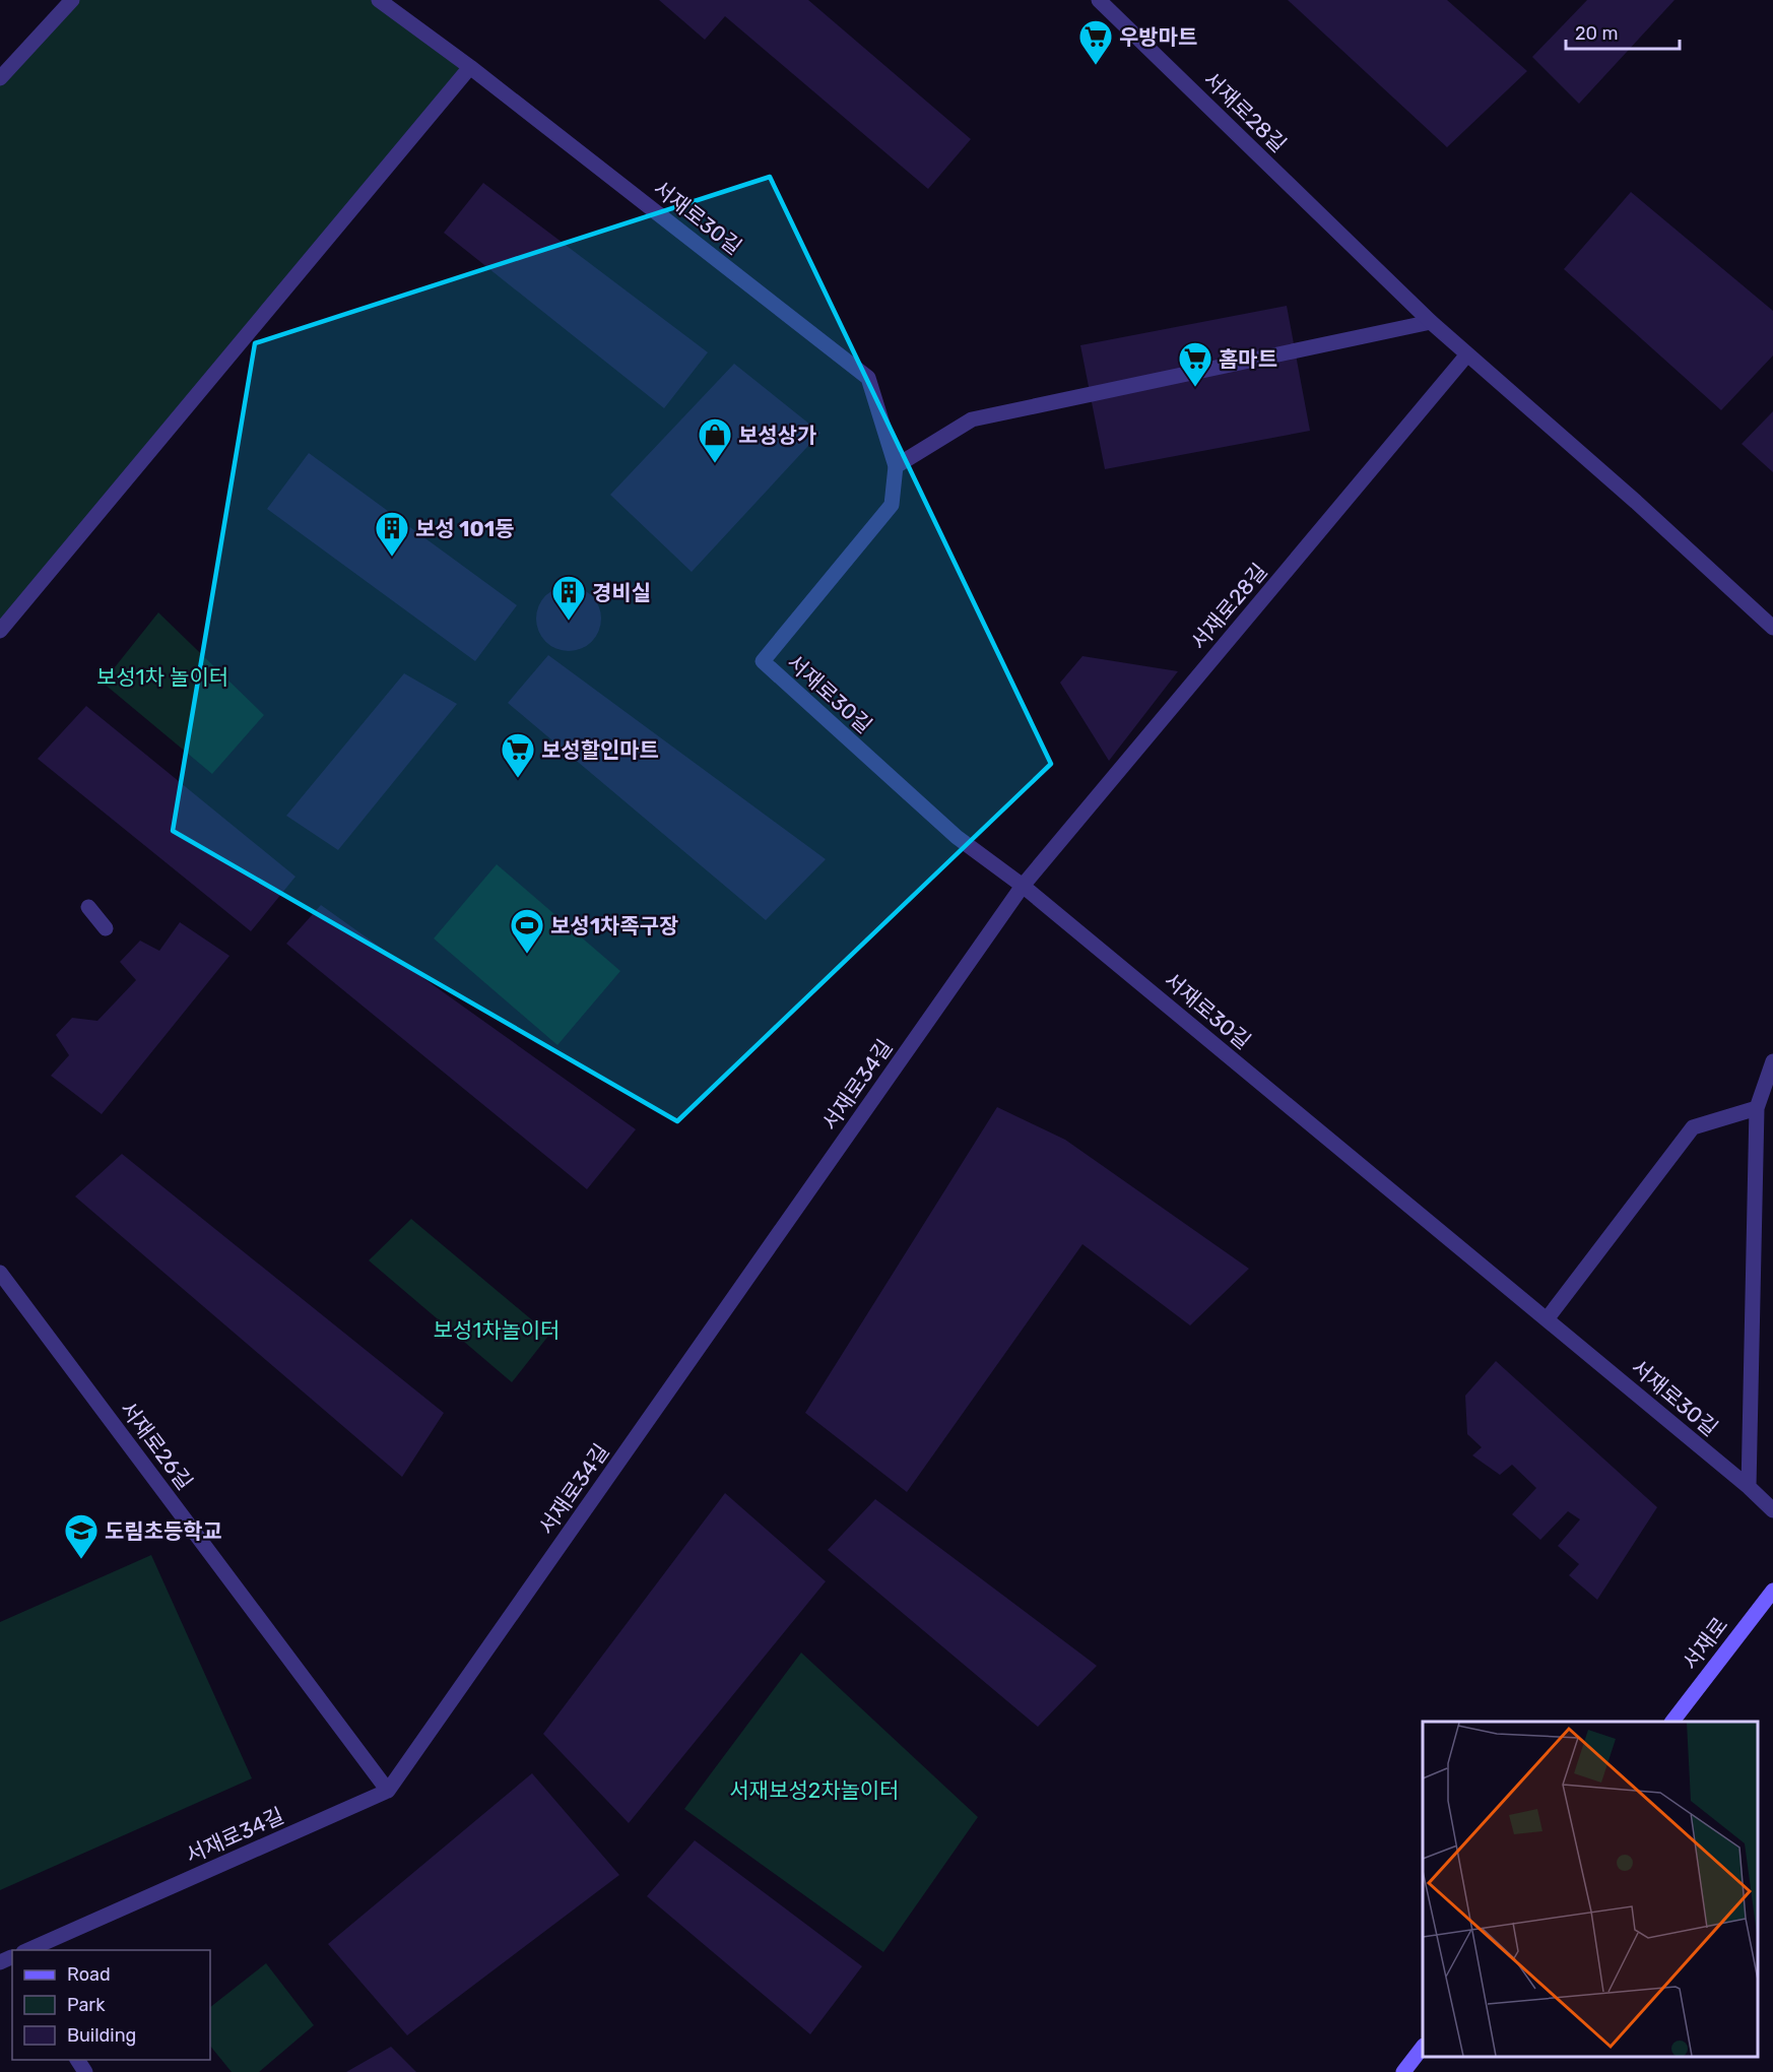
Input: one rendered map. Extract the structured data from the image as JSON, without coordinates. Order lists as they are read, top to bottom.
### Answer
{
  "streets": {
    "main road": ["서재로"],
    "street": [
      "서재로28길",
      "서재로30길",
      "서재로34길",
      "서재로26길"
    ]
  },
  "crossings": [
    ["서재로28길", "서재로30길"],
    ["서재로28길", "서재로34길"],
    ["서재로30길", "서재로34길"],
    ["서재로34길", "서재로26길"]
  ],
  "parks": ["보성1차 놀이터", "보성1차놀이터", "서재보성2차놀이터"],
  "places": {
    "supermarket": ["우방마트", "홈마트", "보성할인마트"],
    "shop": ["보성상가"],
    "building": ["보성 101동", "경비실"],
    "sports": ["보성1차족구장"],
    "school or university": ["도림초등학교"]
  },
  "legend": ["Road", "Park", "Building"],
  "scale_bar": "20 m"
}
